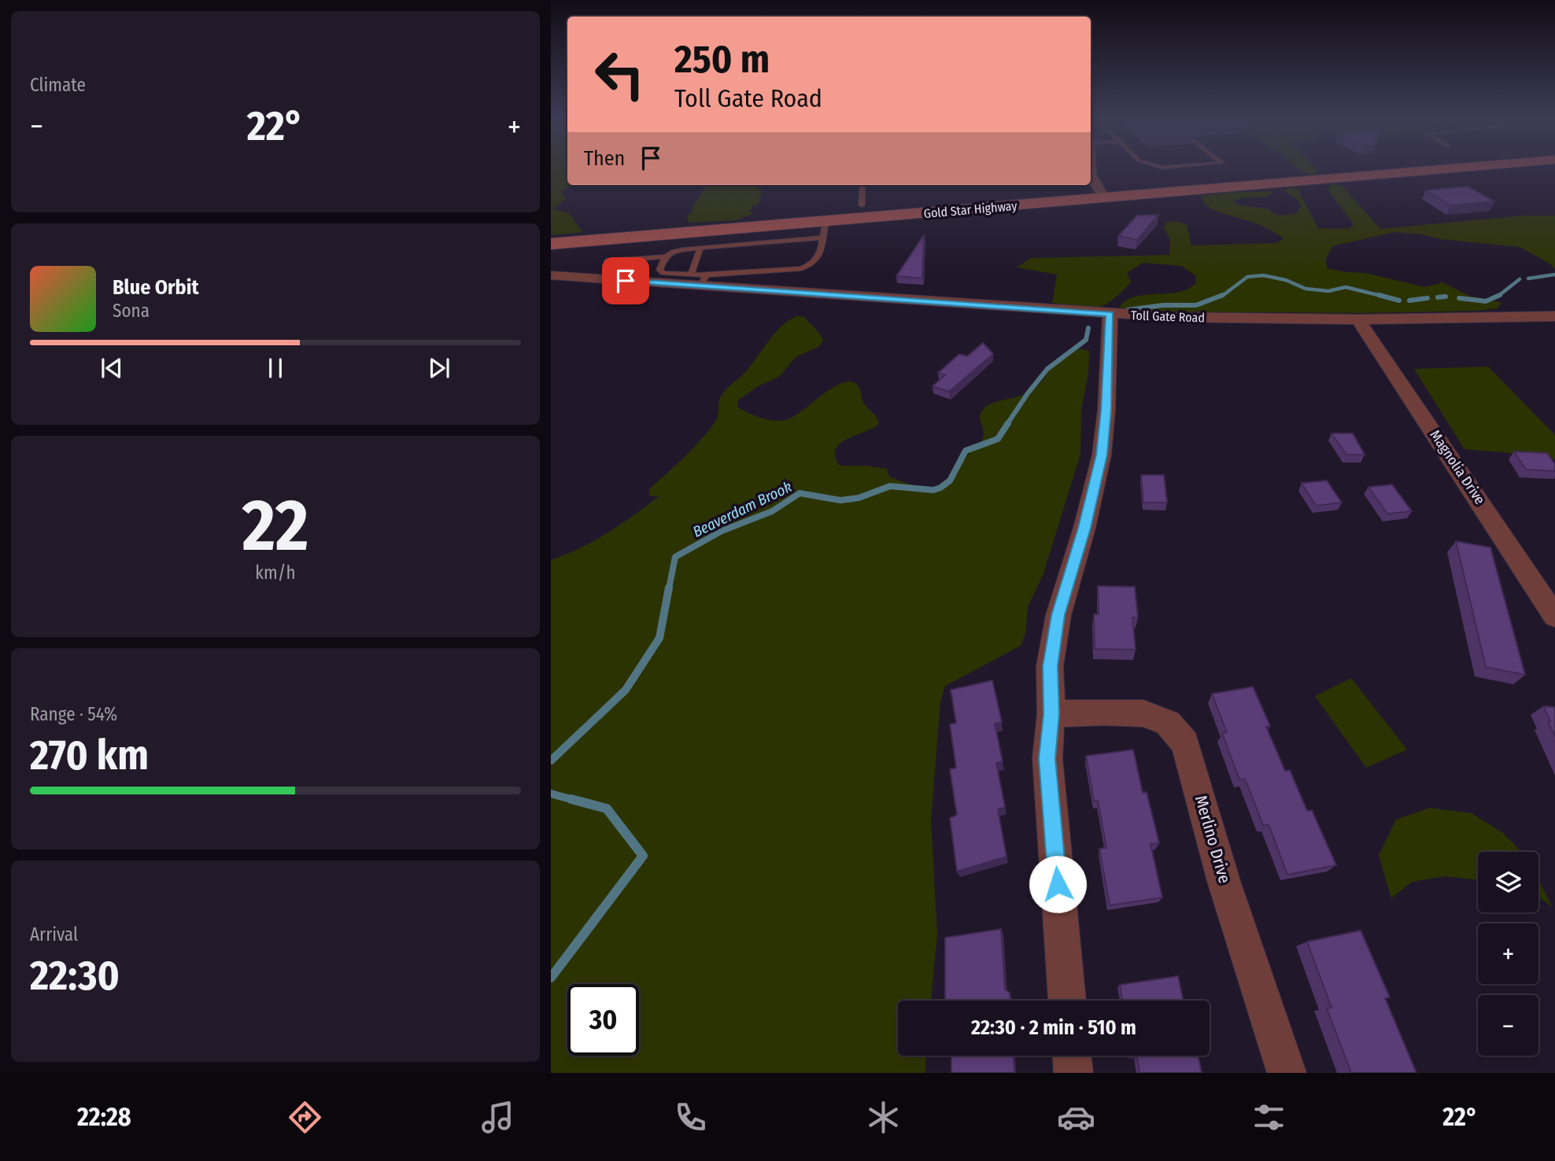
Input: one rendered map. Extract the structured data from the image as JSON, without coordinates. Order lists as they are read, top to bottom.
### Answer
{
  "streets": {
    "main road": ["Gold Star Highway"],
    "street": ["Toll Gate Road", "Magnolia Drive", "Merlino Drive"]
  },
  "crossings": [
    ["Toll Gate Road", "Magnolia Drive"]
  ],
  "water": ["Beaverdam Brook"],
  "page": {
    "tile": [
      "Climate",
      ["22", "km/h"],
      ["Range · 54%", "270 km"],
      ["Arrival", "22:30"]
    ],
    "turn": ["250 m", "Toll Gate Road"],
    "heat": ["−", "22°", "+"],
    "then": "Then",
    "song": ["Blue Orbit", "Sona"],
    "map_buttons": ["+", "−"],
    "limit": "30",
    "trip": "22:30 · 2 min · 510 m",
    "tabs": ["22:28", "22°"]
  }
}
